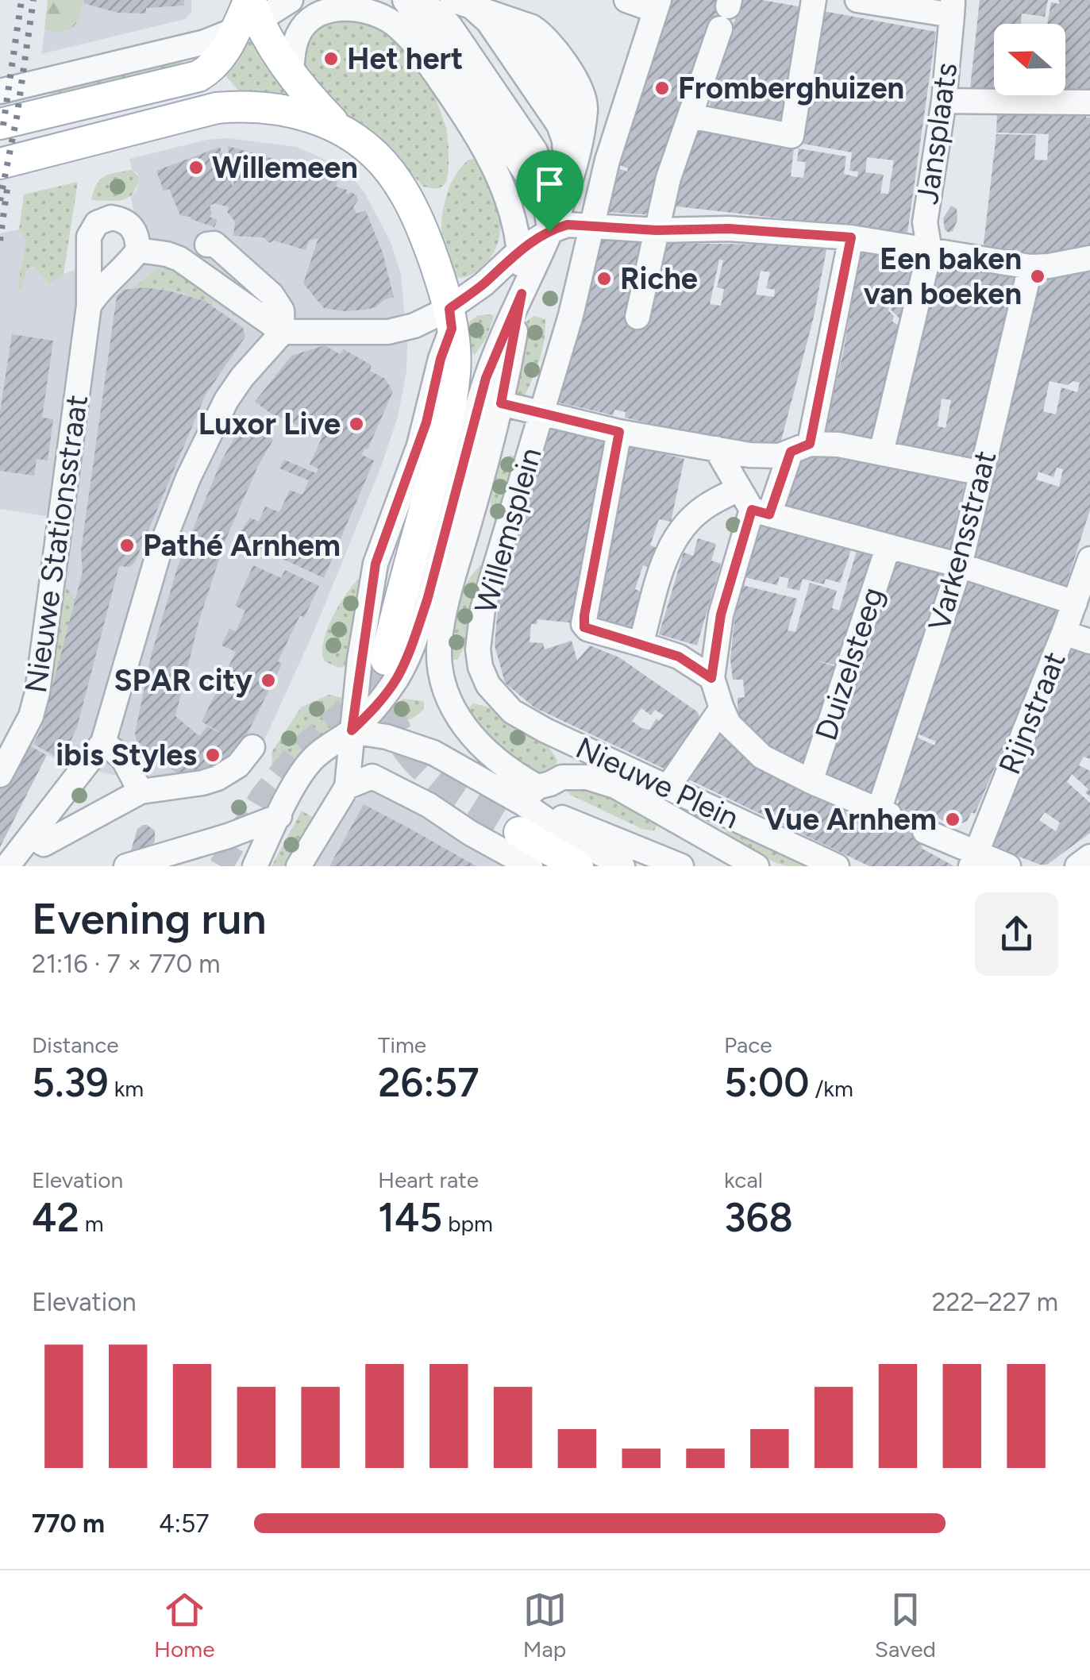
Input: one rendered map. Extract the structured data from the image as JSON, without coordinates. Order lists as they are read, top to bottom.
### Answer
{
  "streets": {
    "main road": ["Nieuwe Plein"],
    "street": [
      "Jansplaats",
      "Willemsplein",
      "Varkensstraat",
      "Nieuwe Stationsstraat",
      "Duizelsteeg",
      "Rijnstraat"
    ]
  },
  "crossings": [
    ["Willemsplein", "Nieuwe Plein"],
    ["Varkensstraat", "Duizelsteeg"]
  ],
  "places": [
    "Het hert",
    "Fromberghuizen",
    "Willemeen",
    "Een baken van boeken",
    "Riche",
    "Luxor Live",
    "Pathé Arnhem",
    "SPAR city",
    "ibis Styles",
    "Vue Arnhem"
  ],
  "north": "left",
  "page": {
    "heading": ["Evening run", "21:16 · 7 × 770 m"],
    "stats": [
      ["Distance", "5.39 km"],
      ["Time", "26:57"],
      ["Pace", "5:00 /km"],
      ["Elevation", "42 m"],
      ["Heart rate", "145 bpm"],
      ["kcal", "368"]
    ],
    "chart": ["Elevation", "222–227 m"],
    "list": [
      {
        "name": "770 m",
        "note": "4:57"
      }
    ],
    "tabs": ["Home", "Map", "Saved"]
  }
}
